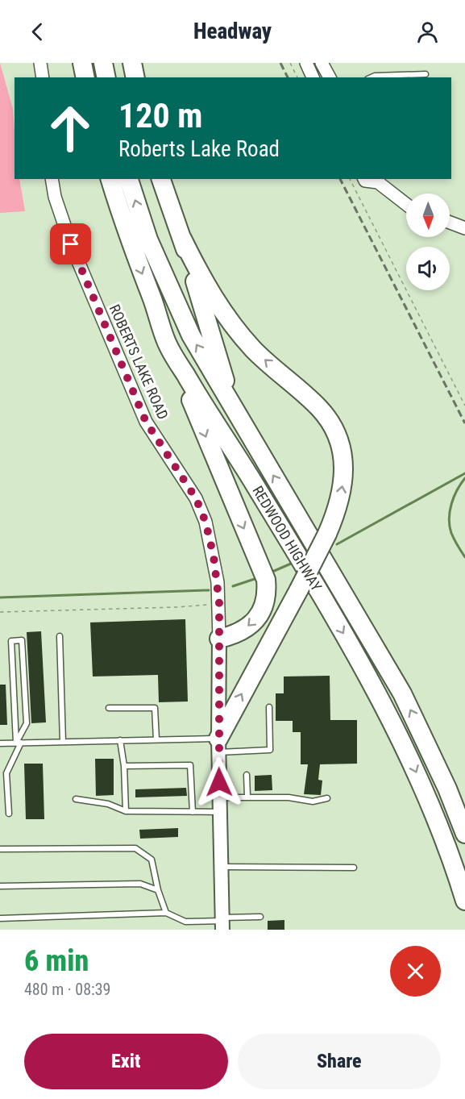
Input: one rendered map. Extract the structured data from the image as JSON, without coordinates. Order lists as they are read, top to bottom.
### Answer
{
  "streets": {
    "highway": ["REDWOOD HIGHWAY"],
    "street": ["ROBERTS LAKE ROAD"]
  },
  "north": "bottom",
  "page": {
    "header": "Headway",
    "turn": ["120 m", "Roberts Lake Road"],
    "heading": ["6 min", "480 m · 08:39"],
    "buttons": ["Exit", "Share"]
  }
}
